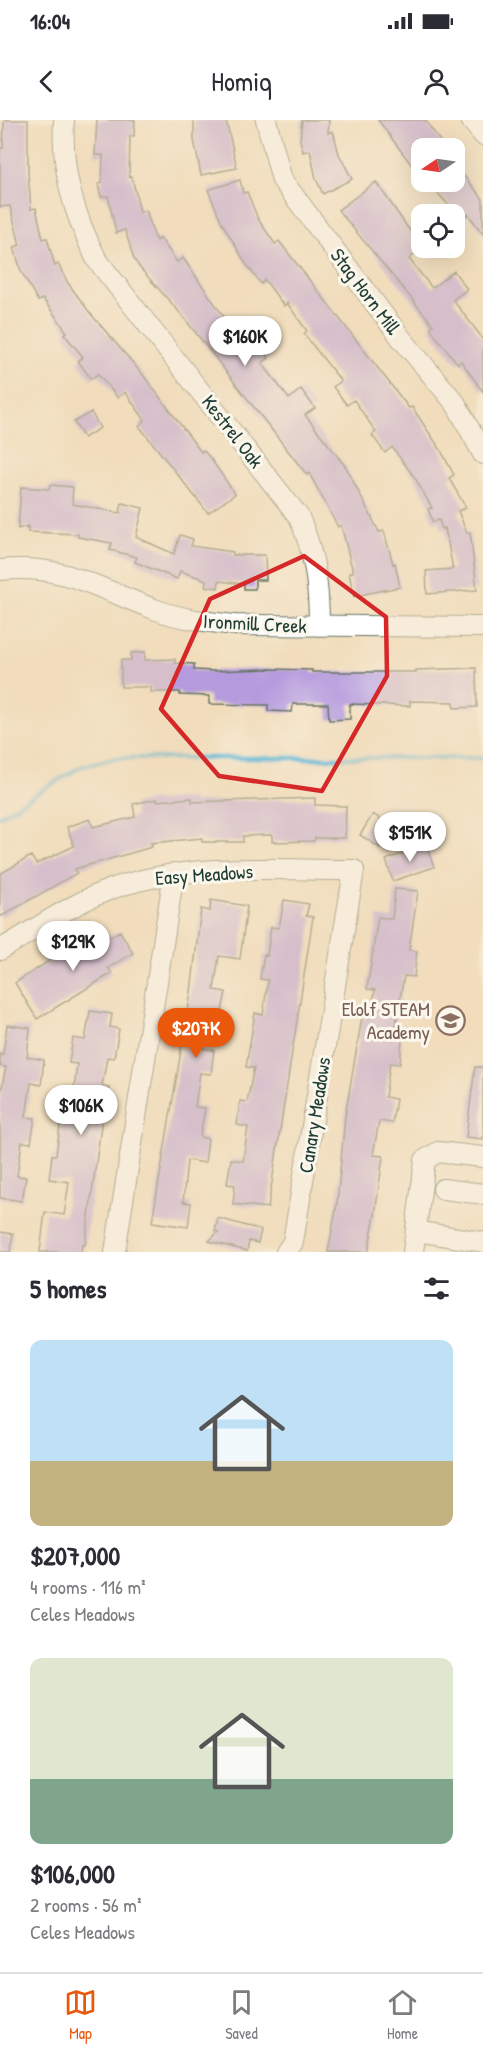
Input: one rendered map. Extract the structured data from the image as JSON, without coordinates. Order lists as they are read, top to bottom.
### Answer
{
  "streets": {
    "street": [
      "Stag Horn Mill",
      "Kestrel Oak",
      "Ironmill Creek",
      "Easy Meadows",
      "Canary Meadows"
    ]
  },
  "crossings": [
    ["Kestrel Oak", "Ironmill Creek"],
    ["Easy Meadows", "Canary Meadows"]
  ],
  "places": {
    "school or university": ["Elolf STEAM Academy"]
  },
  "north": "left",
  "page": {
    "status": "16:04",
    "header": "Homiq",
    "price": [
      "$160K",
      "$151K",
      "$129K",
      "$207K",
      "$106K"
    ],
    "heading": "5 homes",
    "list": [
      {
        "name": "$207,000",
        "note": "4 rooms · 116 m² · Celes Meadows"
      },
      {
        "name": "$106,000",
        "note": "2 rooms · 56 m² · Celes Meadows"
      }
    ],
    "tabs": ["Map", "Saved", "Home"]
  }
}
